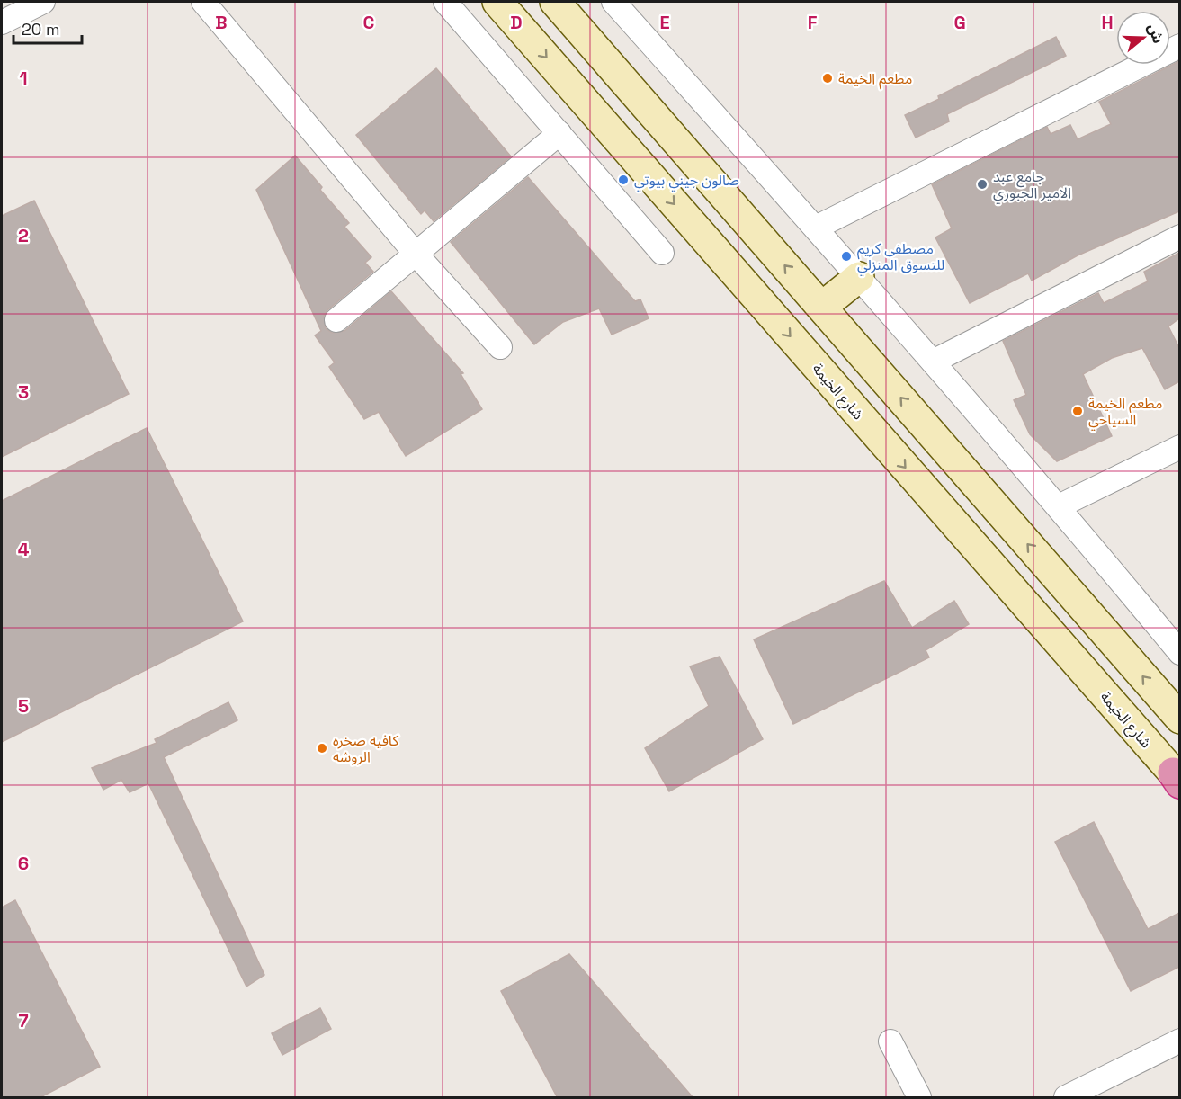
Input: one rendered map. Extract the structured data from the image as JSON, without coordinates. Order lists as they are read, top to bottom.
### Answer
{
  "streets": {
    "street": ["شارع الخيمة"]
  },
  "places": [
    "مطعم الخيمة",
    "صالون جيني بيوتي",
    "جامع عبد الامير الجبوري",
    "مصطفى كريم للتسوق المنزلي",
    "مطعم الخيمة السياحي",
    "كافيه صخره الروشه"
  ],
  "scale_bar": "20 m",
  "north": "right",
  "grid": {
    "columns": [
      "B",
      "C",
      "D",
      "E",
      "F",
      "G",
      "H"
    ],
    "rows": [
      "1",
      "2",
      "3",
      "4",
      "5",
      "6",
      "7"
    ]
  }
}
